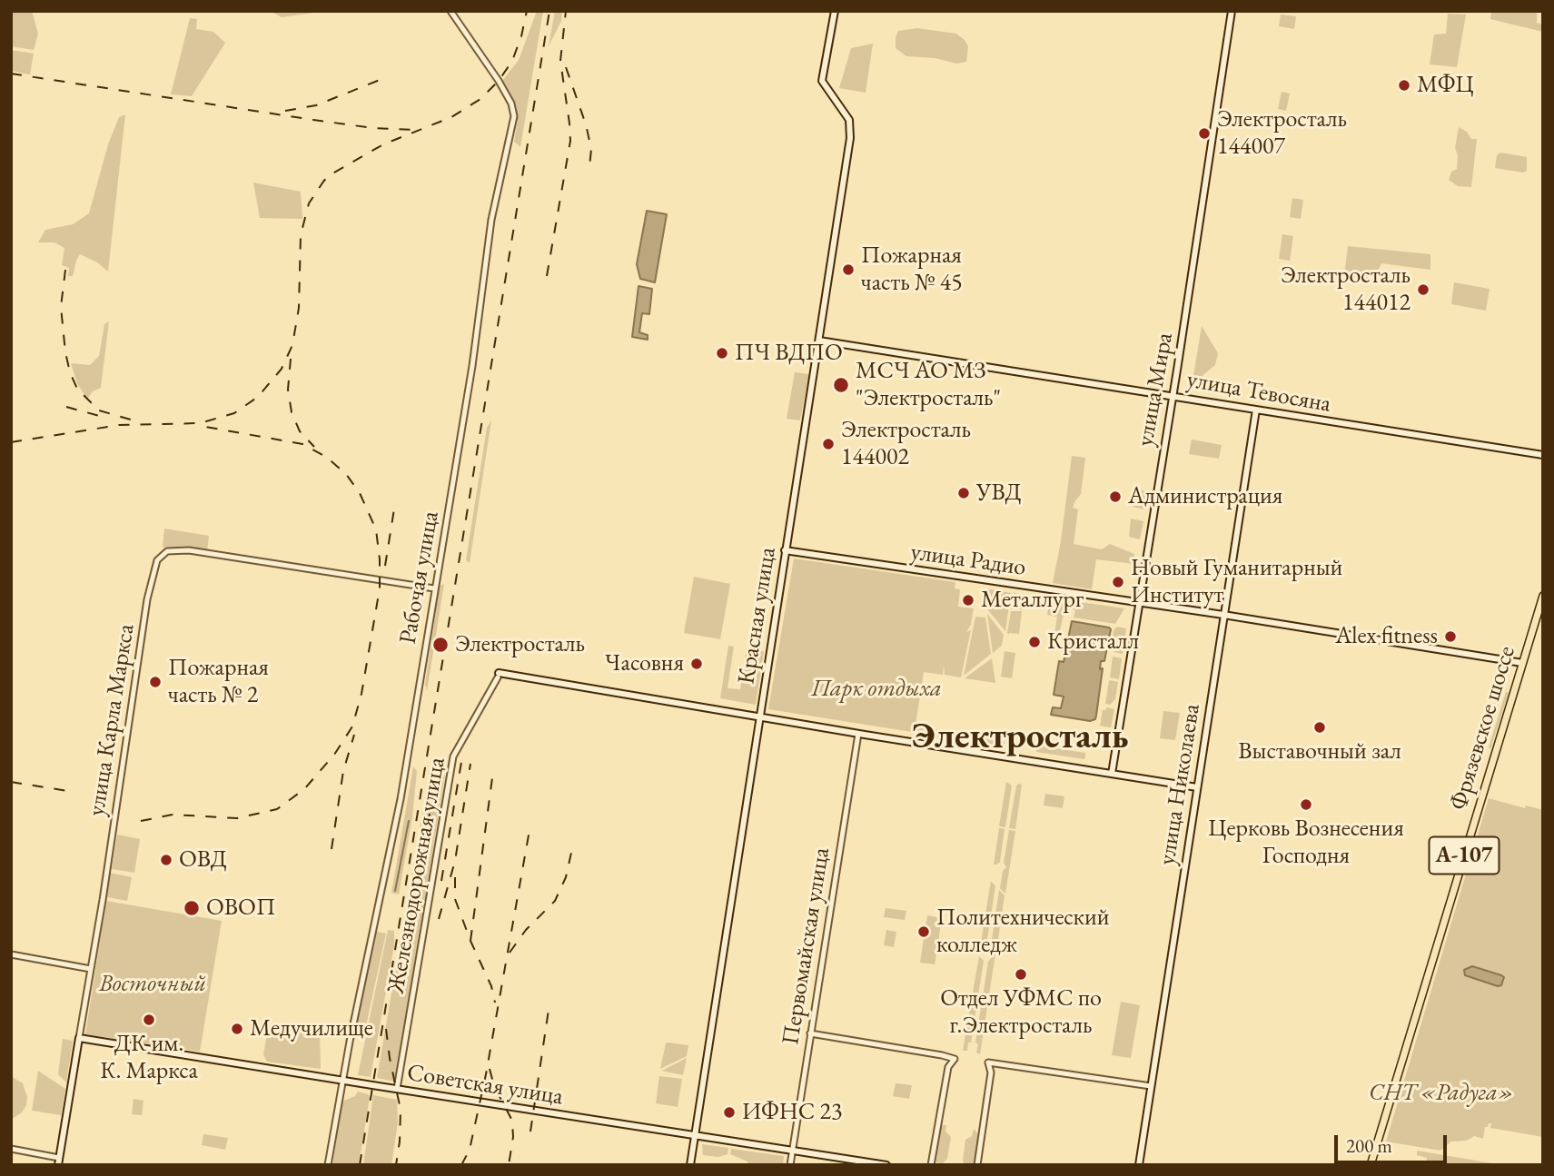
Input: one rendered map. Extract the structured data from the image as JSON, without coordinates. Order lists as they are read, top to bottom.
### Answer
{
  "streets": {
    "highway": ["Фрязевское шоссе", "А-107"],
    "main road": [
      "улица Мира",
      "улица Тевосяна",
      "улица Радио",
      "Красная улица",
      "улица Карла Маркса",
      "улица Николаева",
      "Советская улица"
    ],
    "street": ["Рабочая улица", "Железнодорожная улица", "Первомайская улица"]
  },
  "crossings": [
    ["улица Мира", "улица Тевосяна"],
    ["улица Мира", "улица Радио"],
    ["улица Тевосяна", "Красная улица"],
    ["улица Тевосяна", "улица Николаева"],
    ["улица Радио", "Красная улица"],
    ["улица Радио", "Фрязевское шоссе"],
    ["улица Радио", "улица Николаева"],
    ["Рабочая улица", "улица Карла Маркса"],
    ["Рабочая улица", "Советская улица"],
    ["Красная улица", "Советская улица"],
    ["улица Карла Маркса", "Советская улица"],
    ["Железнодорожная улица", "Советская улица"],
    ["Первомайская улица", "Советская улица"]
  ],
  "districts": ["Электросталь"],
  "parks": ["Парк отдыха", "Восточный", "СНТ «Радуга»"],
  "places": [
    "МФЦ",
    "Электросталь 144007",
    "Пожарная часть № 45",
    "Электросталь 144012",
    "ПЧ ВДПО",
    "МСЧ АО МЗ \"Электросталь\"",
    "Электросталь 144002",
    "УВД",
    "Администрация",
    "Новый Гуманитарный Институт",
    "Металлург",
    "Alex fitness",
    "Кристалл",
    "Электросталь",
    "Часовня",
    "Пожарная часть № 2",
    "Выставочный зал",
    "Церковь Вознесения Господня",
    "ОВД",
    "ОВОП",
    "Политехнический колледж",
    "Отдел УФМС по г.Электросталь",
    "ДК им. К. Маркса",
    "Медучилище",
    "ИФНС 23"
  ],
  "scale_bar": "200 m"
}
